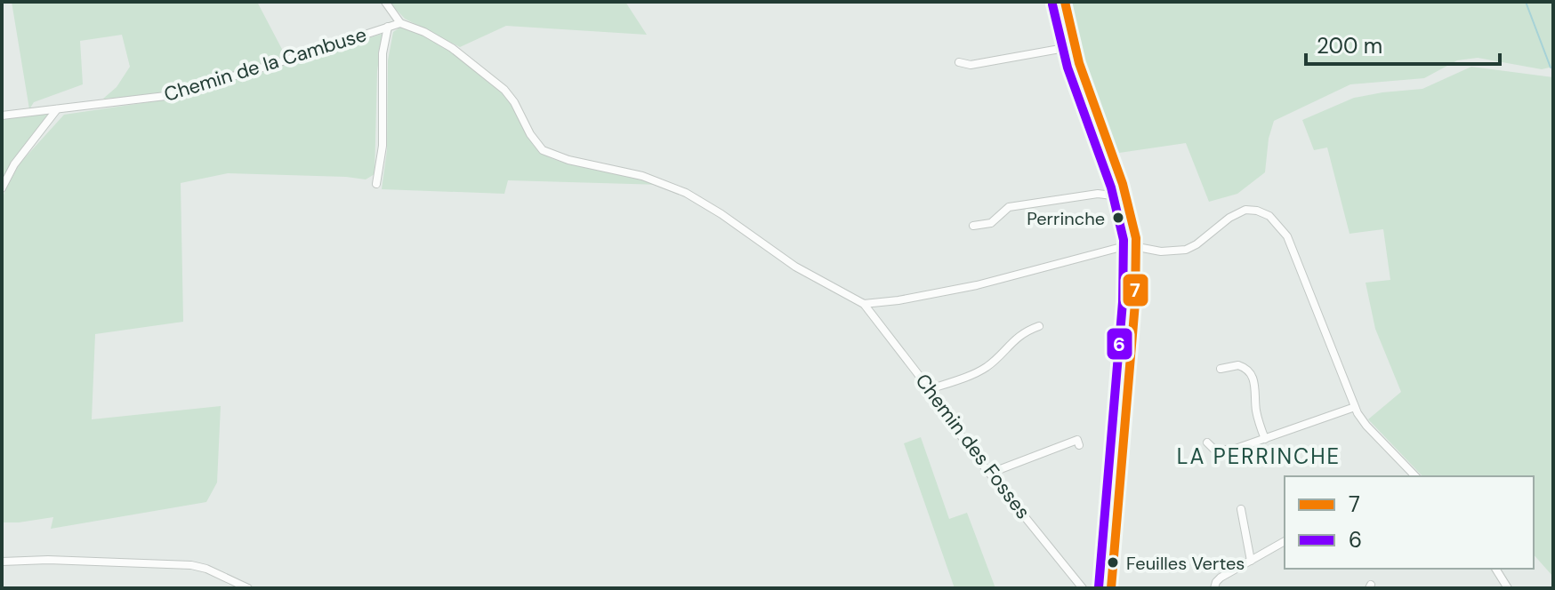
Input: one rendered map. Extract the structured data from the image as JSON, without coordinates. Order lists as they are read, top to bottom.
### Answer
{
  "streets": {
    "street": ["Chemin de la Cambuse", "Chemin des Fosses"]
  },
  "districts": ["LA PERRINCHE"],
  "places": ["Perrinche", "Feuilles Vertes"],
  "lines": ["transit line 7", "transit line 6"],
  "legend": ["7", "6"],
  "scale_bar": "200 m"
}
